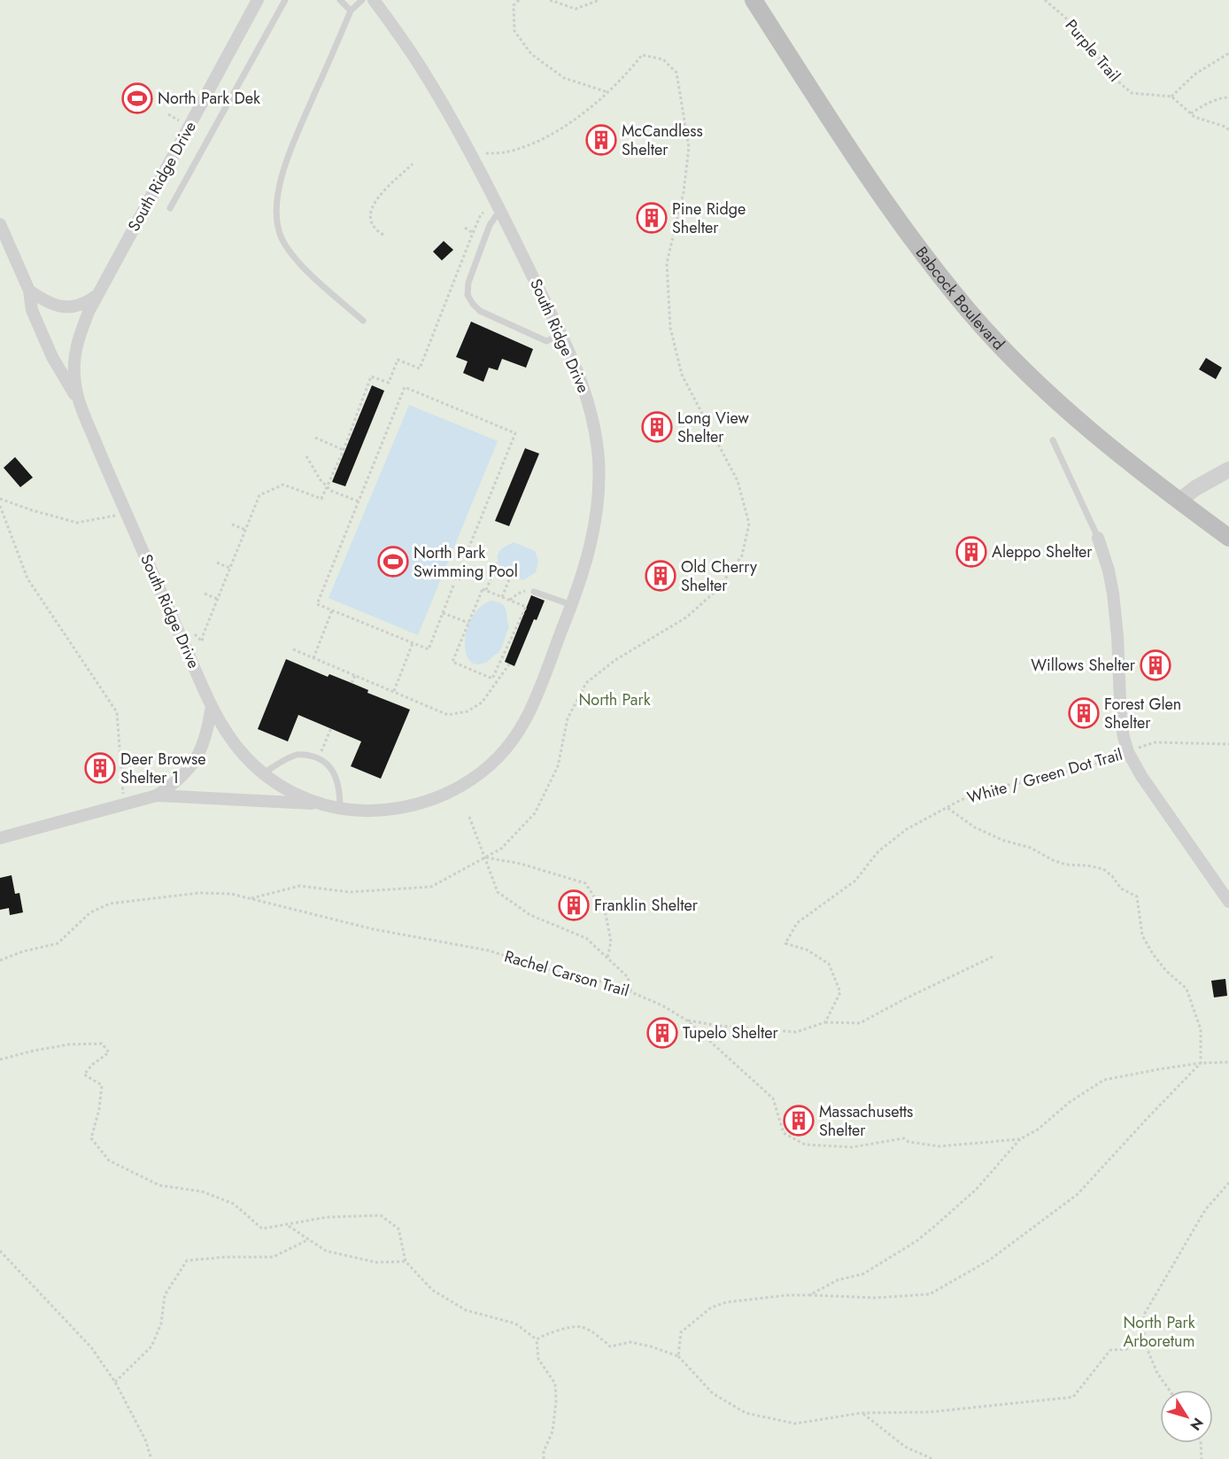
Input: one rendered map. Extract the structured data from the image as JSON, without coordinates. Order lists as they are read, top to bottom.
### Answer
{
  "streets": {
    "main road": ["Babcock Boulevard"],
    "street": ["South Ridge Drive"],
    "path": ["Purple Trail", "White / Green Dot Trail", "Rachel Carson Trail"]
  },
  "parks": ["North Park", "North Park Arboretum"],
  "places": {
    "sports": ["North Park Dek", "North Park Swimming Pool"],
    "building": [
      "McCandless Shelter",
      "Pine Ridge Shelter",
      "Long View Shelter",
      "Aleppo Shelter",
      "Old Cherry Shelter",
      "Willows Shelter",
      "Forest Glen Shelter",
      "Deer Browse Shelter 1",
      "Franklin Shelter",
      "Tupelo Shelter",
      "Massachusetts Shelter"
    ]
  },
  "north": "bottom right"
}
